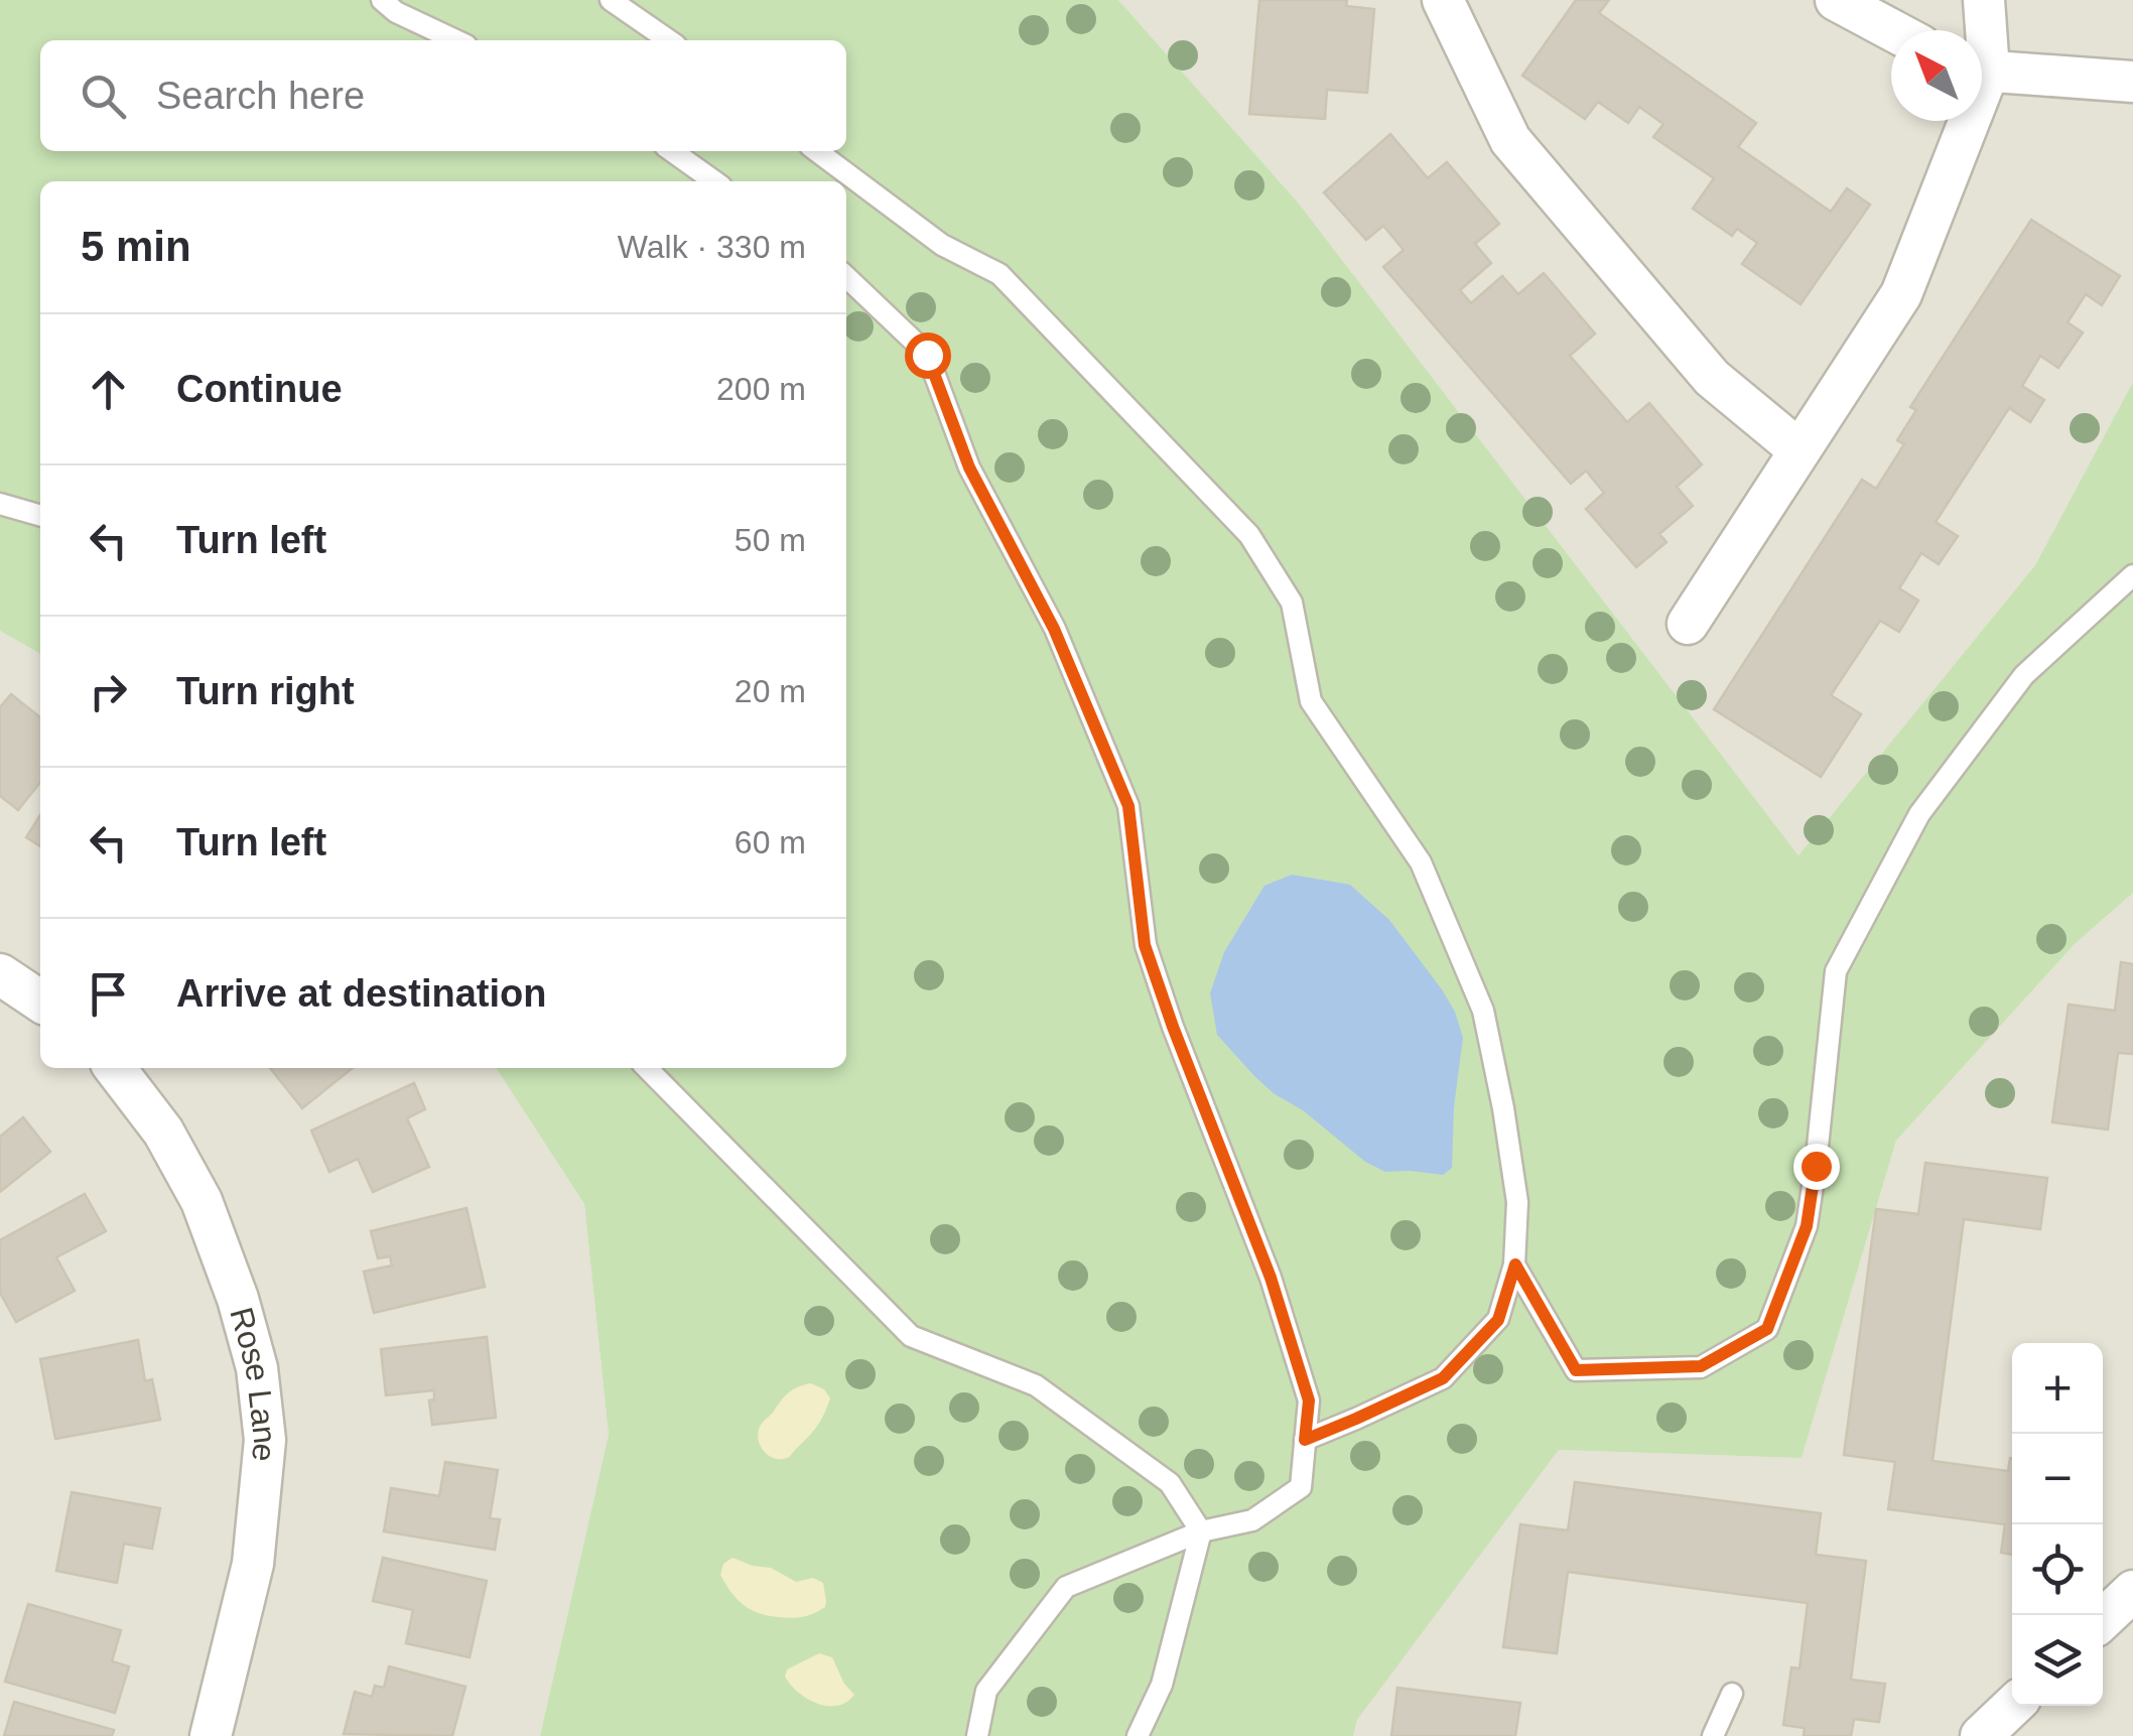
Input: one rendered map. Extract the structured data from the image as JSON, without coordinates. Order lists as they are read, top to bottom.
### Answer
{
  "streets": {
    "street": ["Rose Lane"]
  },
  "north": "top left",
  "page": {
    "search": "Search here",
    "heading": ["5 min", "Walk · 330 m"],
    "list": [
      ["Continue", "200 m"],
      ["Turn left", "50 m"],
      ["Turn right", "20 m"],
      ["Turn left", "60 m"],
      "Arrive at destination"
    ],
    "map_buttons": ["+", "−"]
  }
}
